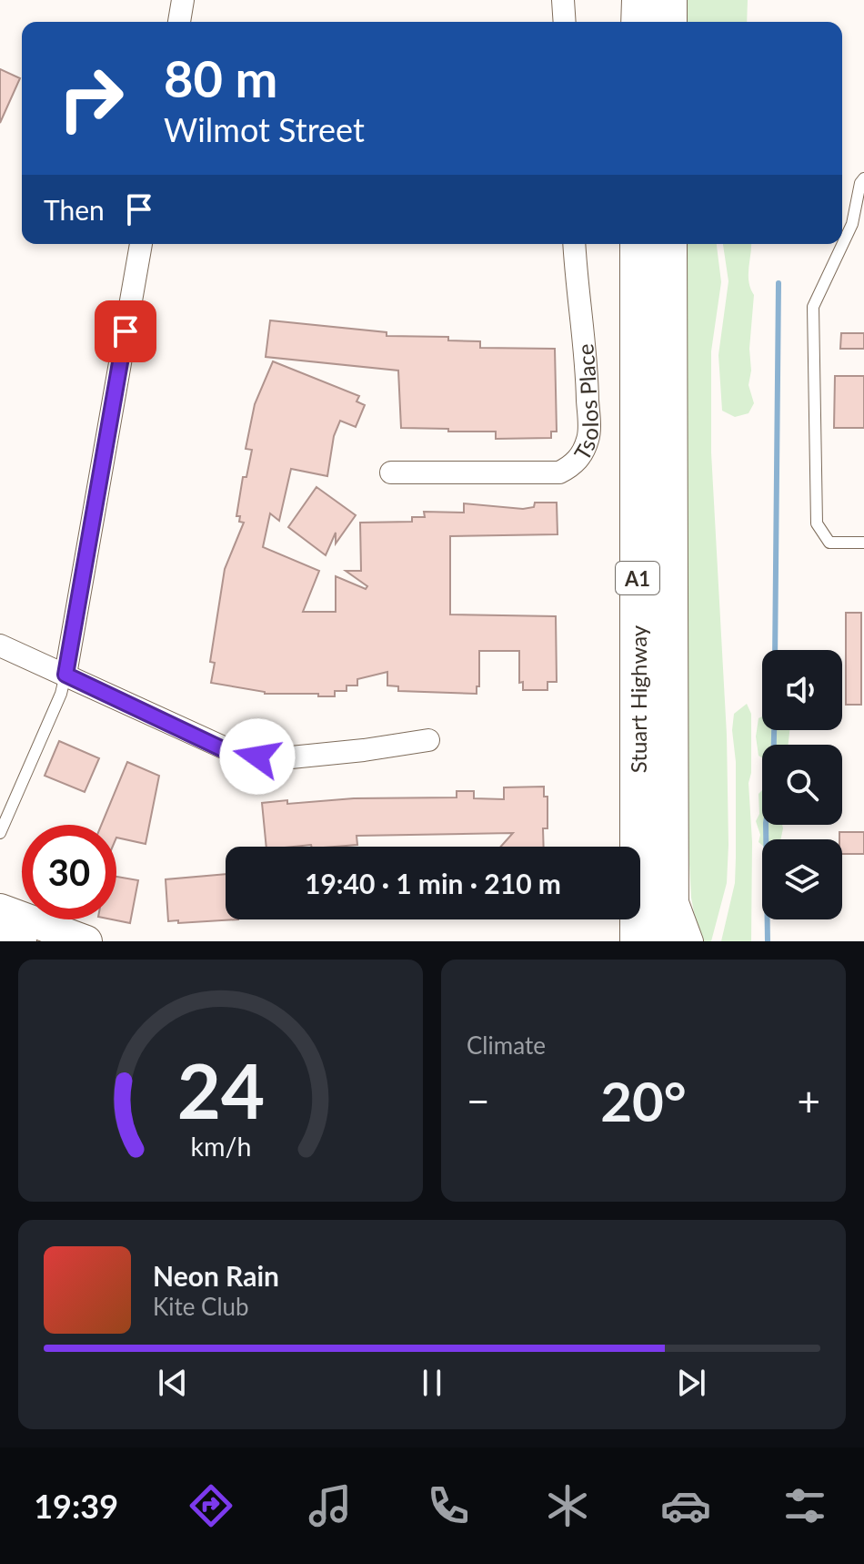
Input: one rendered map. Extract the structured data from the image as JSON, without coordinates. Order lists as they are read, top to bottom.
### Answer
{
  "streets": {
    "highway": ["A1", "Stuart Highway"],
    "street": ["Tsolos Place"]
  },
  "page": {
    "turn": ["80 m", "Wilmot Street"],
    "then": "Then",
    "limit": "30",
    "trip": "19:40 · 1 min · 210 m",
    "tile": "Climate",
    "heat": ["−", "20°", "+"],
    "song": ["Neon Rain", "Kite Club"],
    "tabs": "19:39",
    "gauge": ["24", "km/h"]
  }
}
